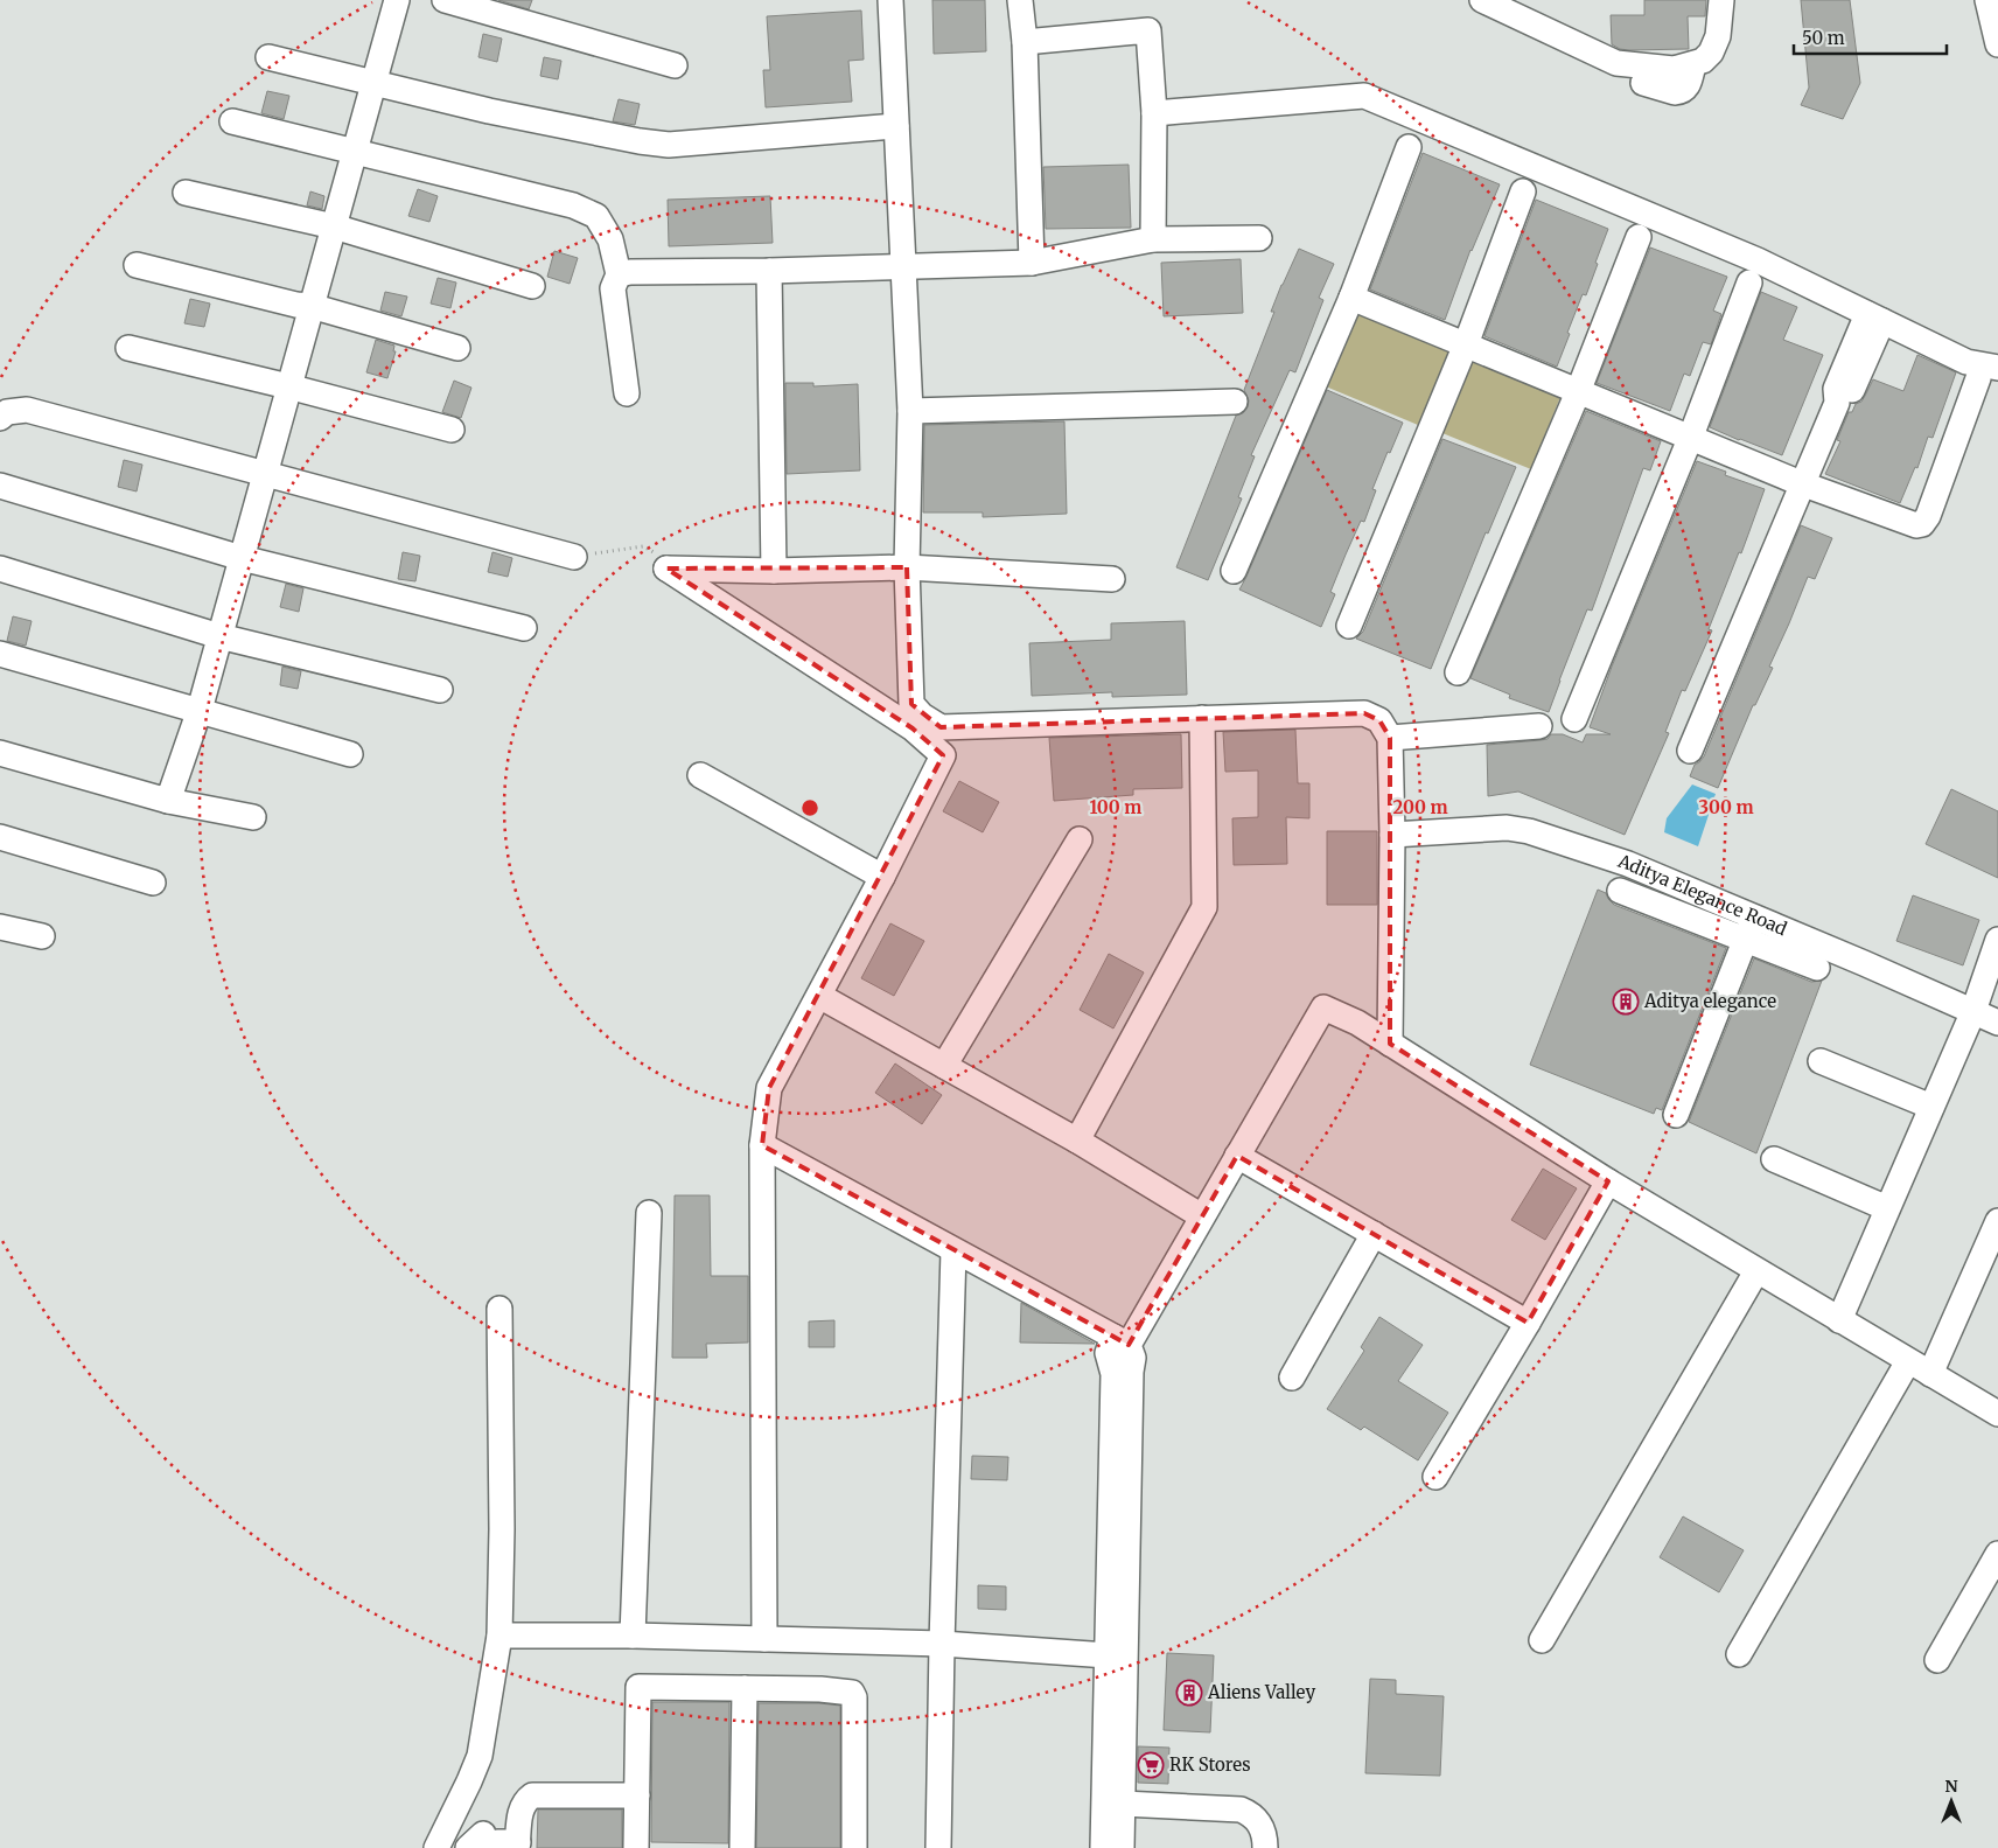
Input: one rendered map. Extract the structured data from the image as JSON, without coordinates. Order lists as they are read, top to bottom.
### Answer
{
  "streets": {
    "street": ["Aditya Elegance Road"]
  },
  "places": {
    "building": ["Aditya elegance", "Aliens Valley"],
    "supermarket": ["RK Stores"]
  },
  "scale_bar": "50 m",
  "north": "top",
  "rings": ["100 m", "200 m", "300 m"]
}
